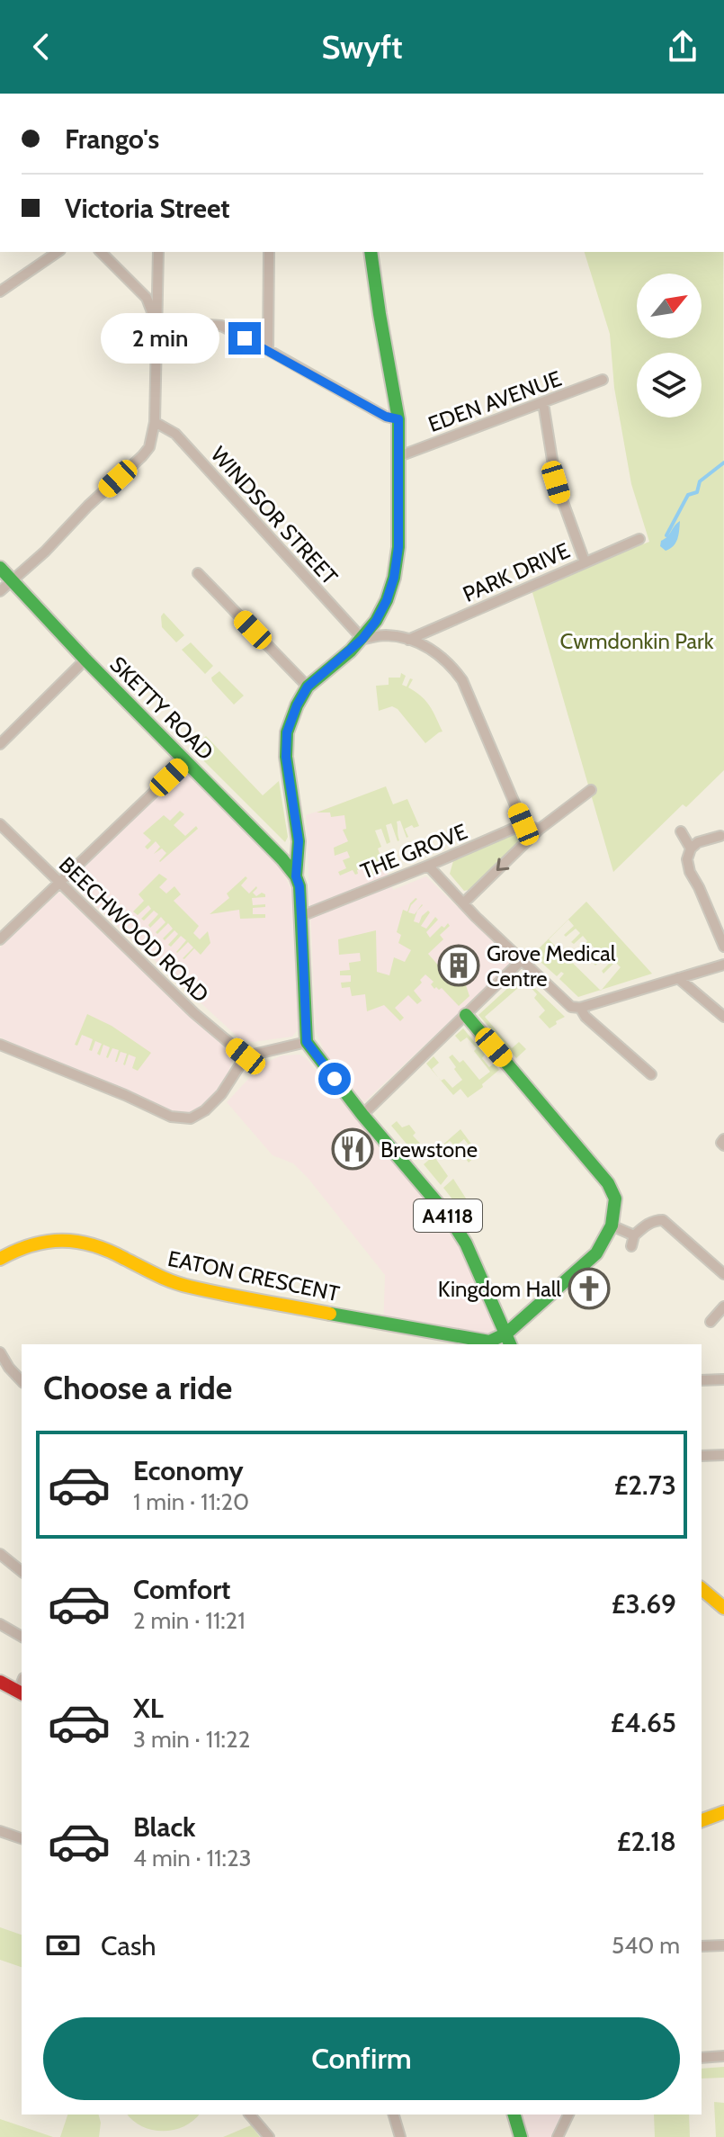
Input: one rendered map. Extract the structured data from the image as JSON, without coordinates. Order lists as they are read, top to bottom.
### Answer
{
  "streets": {
    "street": [
      "EDEN AVENUE",
      "WINDSOR STREET",
      "PARK DRIVE",
      "SKETTY ROAD",
      "THE GROVE",
      "BEECHWOOD ROAD",
      "A4118",
      "EATON CRESCENT"
    ]
  },
  "crossings": [
    ["A4118", "EATON CRESCENT"]
  ],
  "parks": ["Cwmdonkin Park"],
  "places": {
    "building": ["Grove Medical Centre"],
    "restaurant": ["Brewstone"],
    "church": ["Kingdom Hall"]
  },
  "north": "top right",
  "page": {
    "header": "Swyft",
    "banner": ["Frango's", "Victoria Street"],
    "bubble": "2 min",
    "heading": "Choose a ride",
    "list": [
      {
        "name": "Economy",
        "note": "1 min · 11:20",
        "value": "£2.73"
      },
      {
        "name": "Comfort",
        "note": "2 min · 11:21",
        "value": "£3.69"
      },
      {
        "name": "XL",
        "note": "3 min · 11:22",
        "value": "£4.65"
      },
      {
        "name": "Black",
        "note": "4 min · 11:23",
        "value": "£2.18"
      }
    ],
    "pay": ["Cash", "540 m"],
    "buttons": "Confirm"
  }
}
